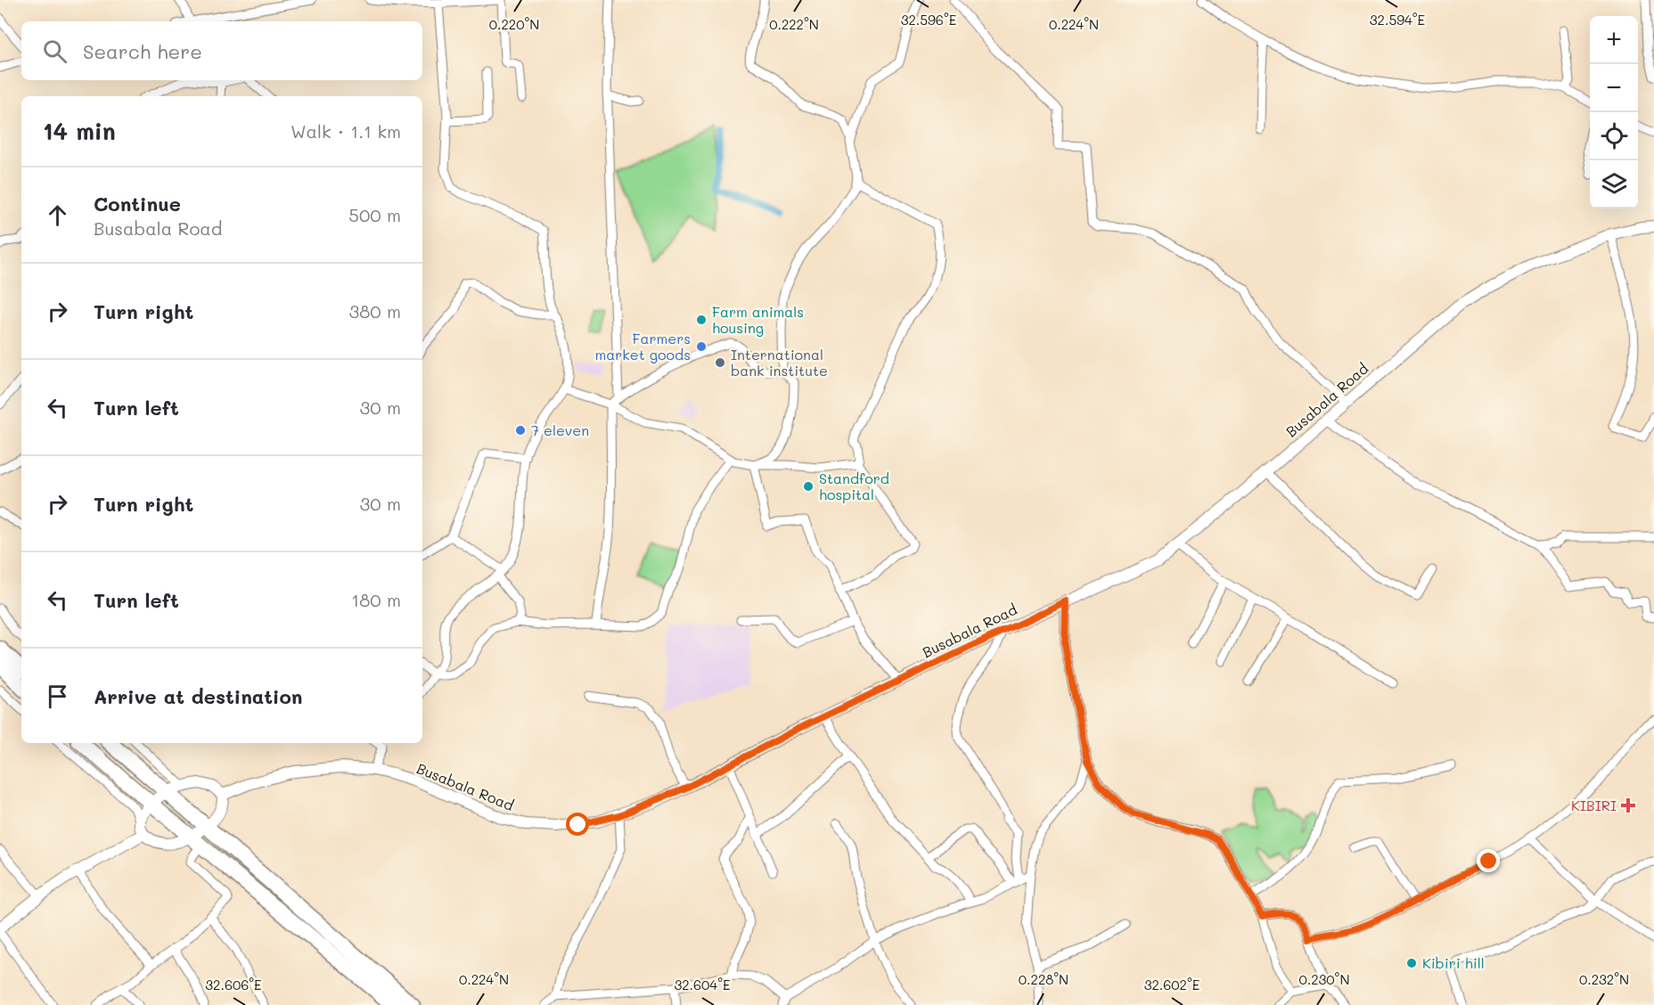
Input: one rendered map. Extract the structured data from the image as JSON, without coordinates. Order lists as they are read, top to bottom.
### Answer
{
  "streets": {
    "street": ["Busabala Road"]
  },
  "places": {
    "other": [
      "Farm animals housing",
      "Farmers market goods",
      "International bank institute",
      "7 eleven",
      "Standford hospital",
      "Kibiri hill"
    ],
    "health": ["KIBIRI"]
  },
  "page": {
    "map_buttons": ["+", "−"],
    "search": "Search here",
    "heading": ["14 min", "Walk · 1.1 km"],
    "list": [
      ["Continue", "Busabala Road", "500 m"],
      ["Turn right", "380 m"],
      ["Turn left", "30 m"],
      ["Turn right", "30 m"],
      ["Turn left", "180 m"],
      "Arrive at destination"
    ]
  },
  "coordinates": [
    "32.596°E",
    "32.594°E",
    "0.220°N",
    "0.222°N",
    "0.224°N",
    "0.228°N",
    "0.230°N",
    "0.232°N",
    "32.606°E",
    "32.604°E",
    "32.602°E"
  ]
}
